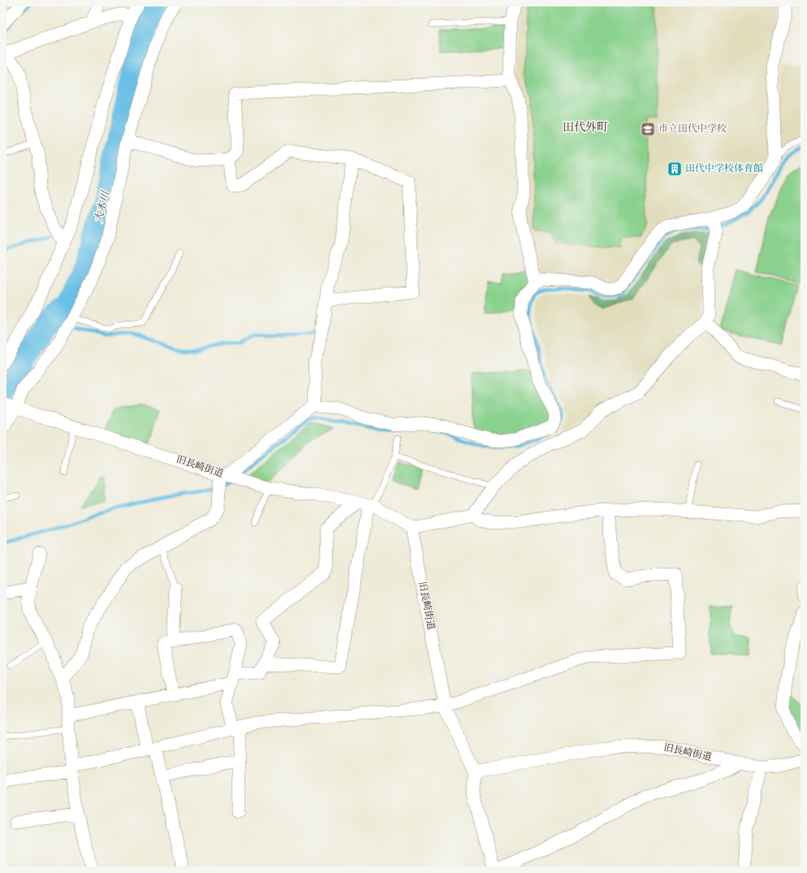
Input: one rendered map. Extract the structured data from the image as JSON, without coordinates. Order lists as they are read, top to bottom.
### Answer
{
  "streets": {
    "street": ["旧長崎街道"]
  },
  "districts": ["田代外町"],
  "water": ["大木川"],
  "places": {
    "school or university": ["市立田代中学校"],
    "building": ["田代中学校体育館"]
  }
}
